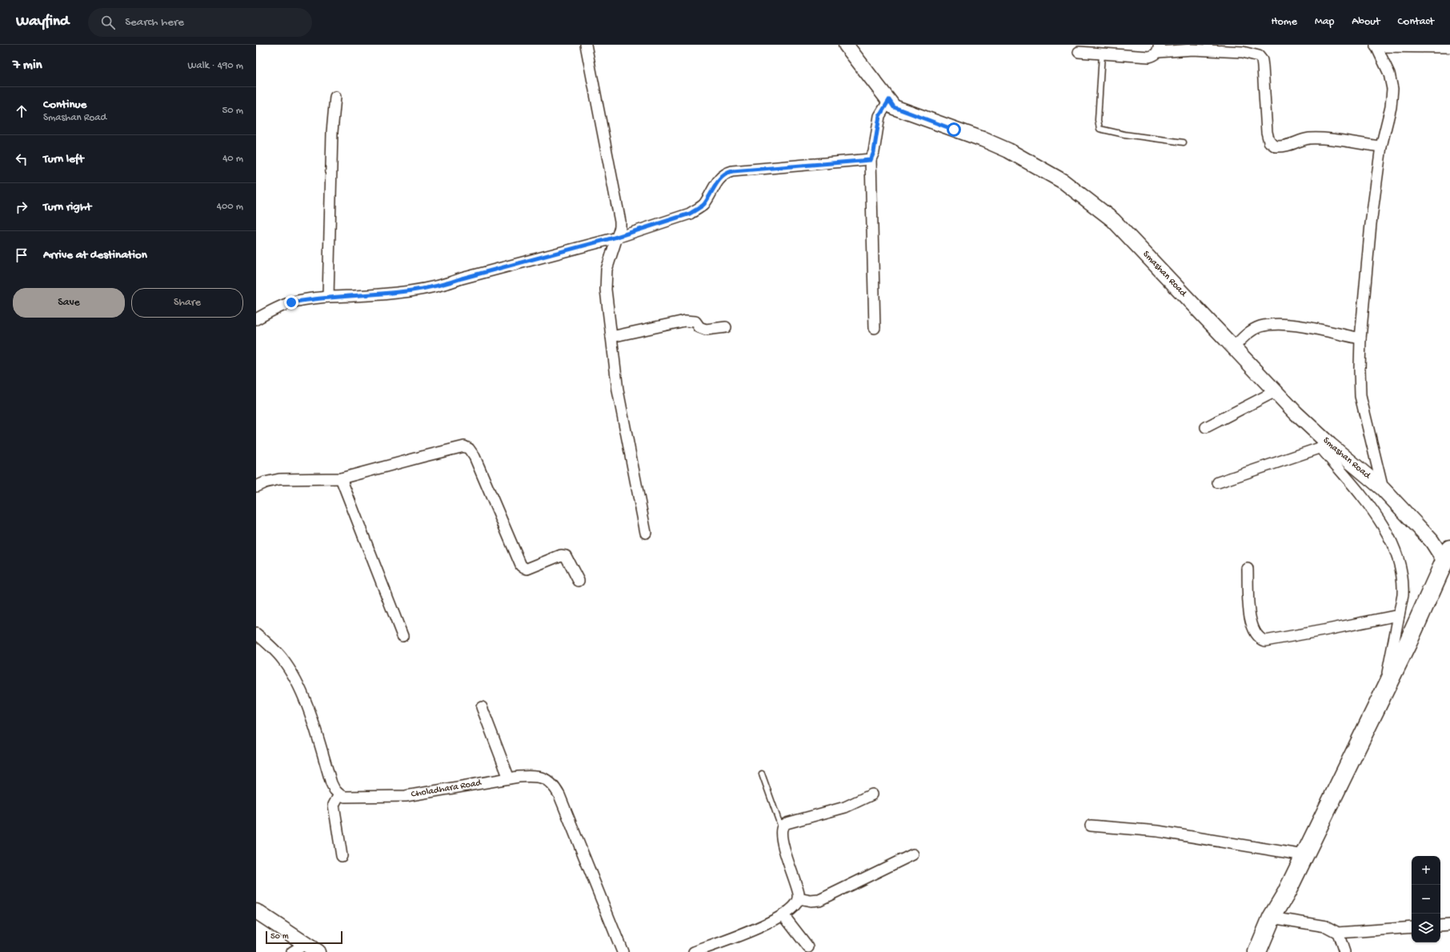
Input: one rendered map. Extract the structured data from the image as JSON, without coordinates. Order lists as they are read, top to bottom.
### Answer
{
  "streets": {
    "street": ["Smashan Road", "Choladhara Road"]
  },
  "scale_bar": "50 m",
  "page": {
    "header": "Wayfind",
    "search": "Search here",
    "nav": [
      "Home",
      "Map",
      "About",
      "Contact"
    ],
    "heading": ["7 min", "Walk · 490 m"],
    "list": [
      ["Continue", "Smashan Road", "50 m"],
      ["Turn left", "40 m"],
      ["Turn right", "400 m"],
      "Arrive at destination"
    ],
    "buttons": ["Save", "Share"],
    "map_buttons": ["+", "−"],
    "scale": "50 m"
  }
}
